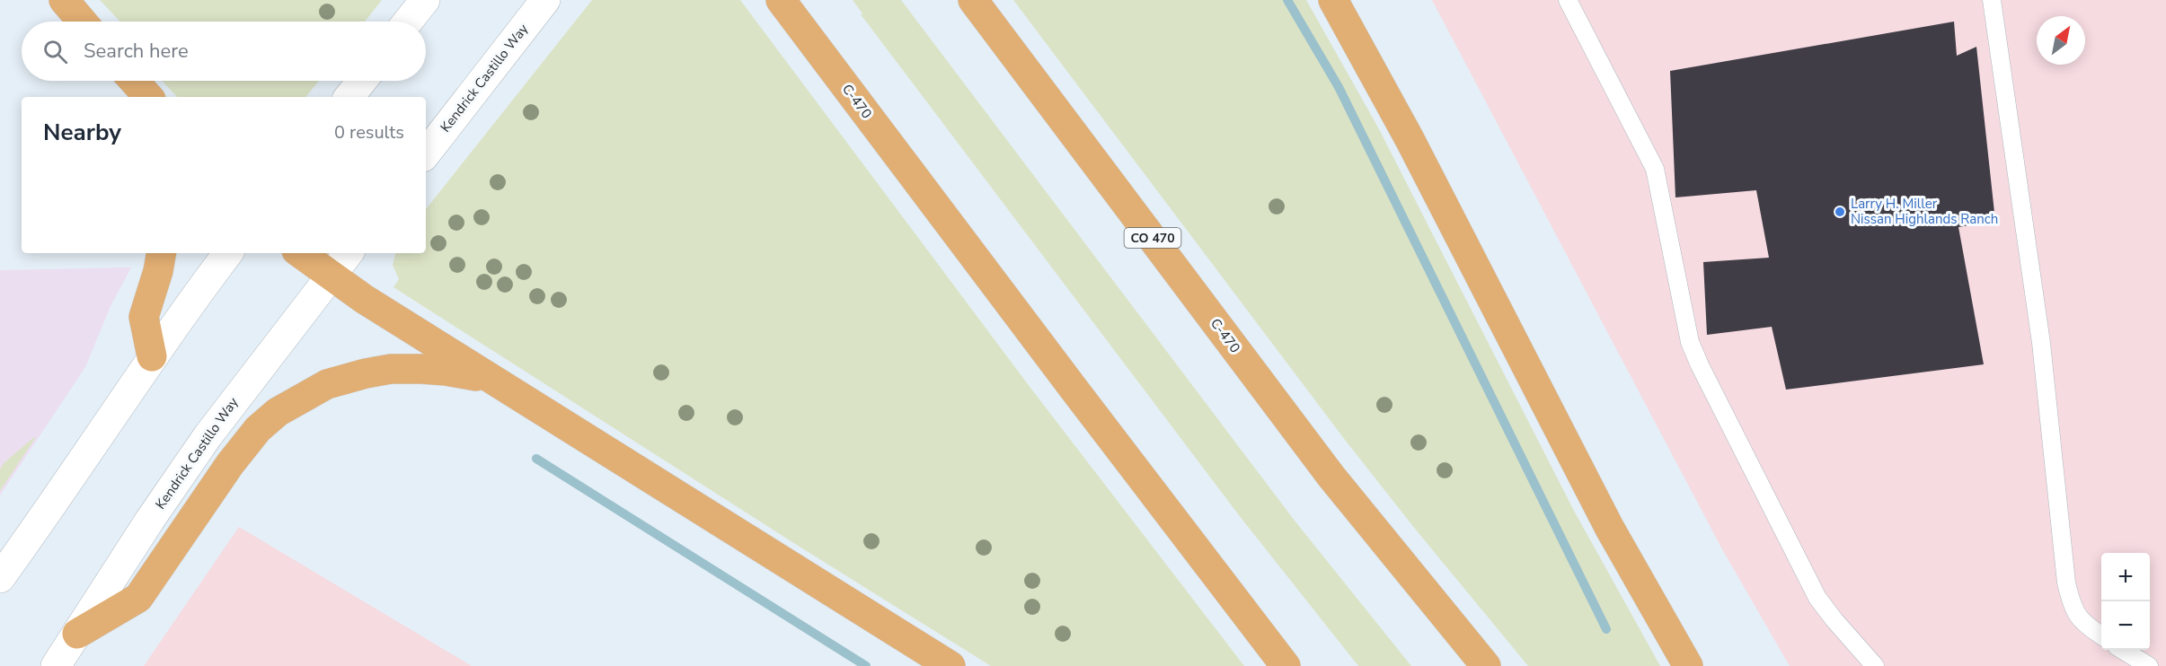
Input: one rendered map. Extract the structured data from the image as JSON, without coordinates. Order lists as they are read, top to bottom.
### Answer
{
  "streets": {
    "highway": ["C-470", "CO 470"],
    "main road": ["Kendrick Castillo Way"]
  },
  "places": ["Larry H. Miller Nissan Highlands Ranch"],
  "north": "top right",
  "page": {
    "search": "Search here",
    "heading": ["Nearby", "0 results"],
    "map_buttons": ["+", "−"]
  }
}
